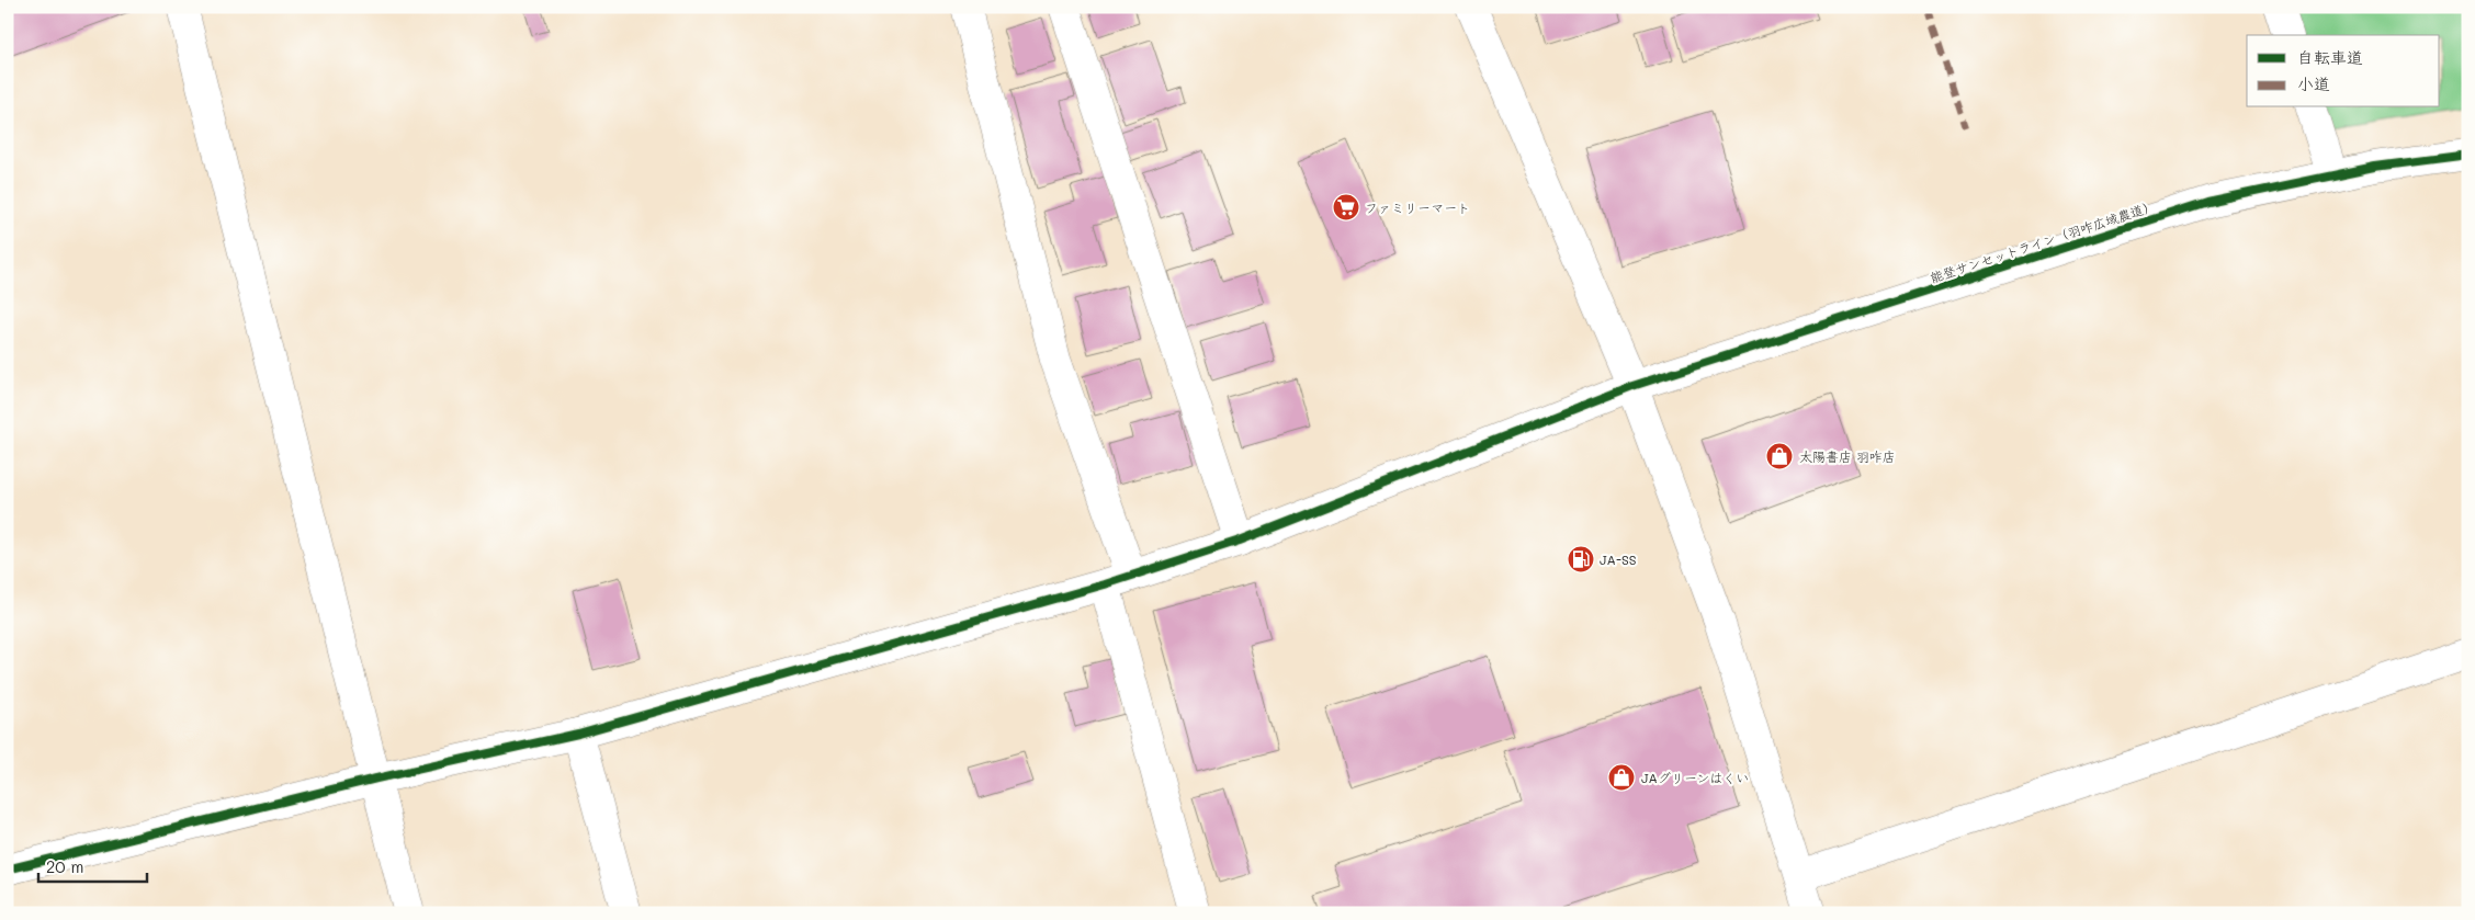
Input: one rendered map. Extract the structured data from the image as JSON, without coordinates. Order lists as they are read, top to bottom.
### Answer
{
  "streets": {
    "street": ["能登サンセットライン（羽咋広域農道）"]
  },
  "places": {
    "supermarket": ["ファミリーマート"],
    "shop": ["太陽書店 羽咋店", "JAグリーンはくい"],
    "fuel station": ["JA-SS"]
  },
  "legend": ["自転車道", "小道"],
  "scale_bar": "20 m"
}
